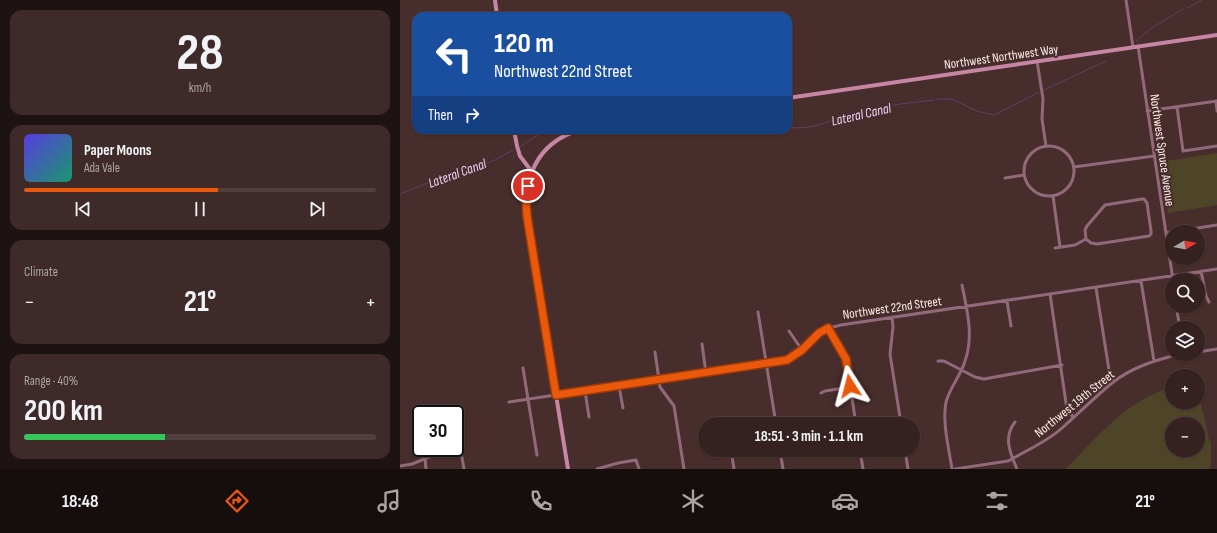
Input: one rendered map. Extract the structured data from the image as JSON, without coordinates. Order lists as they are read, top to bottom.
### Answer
{
  "streets": {
    "street": [
      "Northwest Northwest Way",
      "Northwest Spruce Avenue",
      "Northwest 22nd Street",
      "Northwest 19th Street"
    ]
  },
  "crossings": [
    ["Northwest Northwest Way", "Northwest Spruce Avenue"]
  ],
  "water": ["Lateral Canal"],
  "north": "right",
  "page": {
    "tile": [
      ["28", "km/h"],
      "Climate",
      ["Range · 40%", "200 km"]
    ],
    "turn": ["120 m", "Northwest 22nd Street"],
    "then": "Then",
    "song": ["Paper Moons", "Ada Vale"],
    "map_buttons": ["+", "−"],
    "heat": ["−", "21°", "+"],
    "limit": "30",
    "trip": "18:51 · 3 min · 1.1 km",
    "tabs": ["18:48", "21°"]
  }
}
